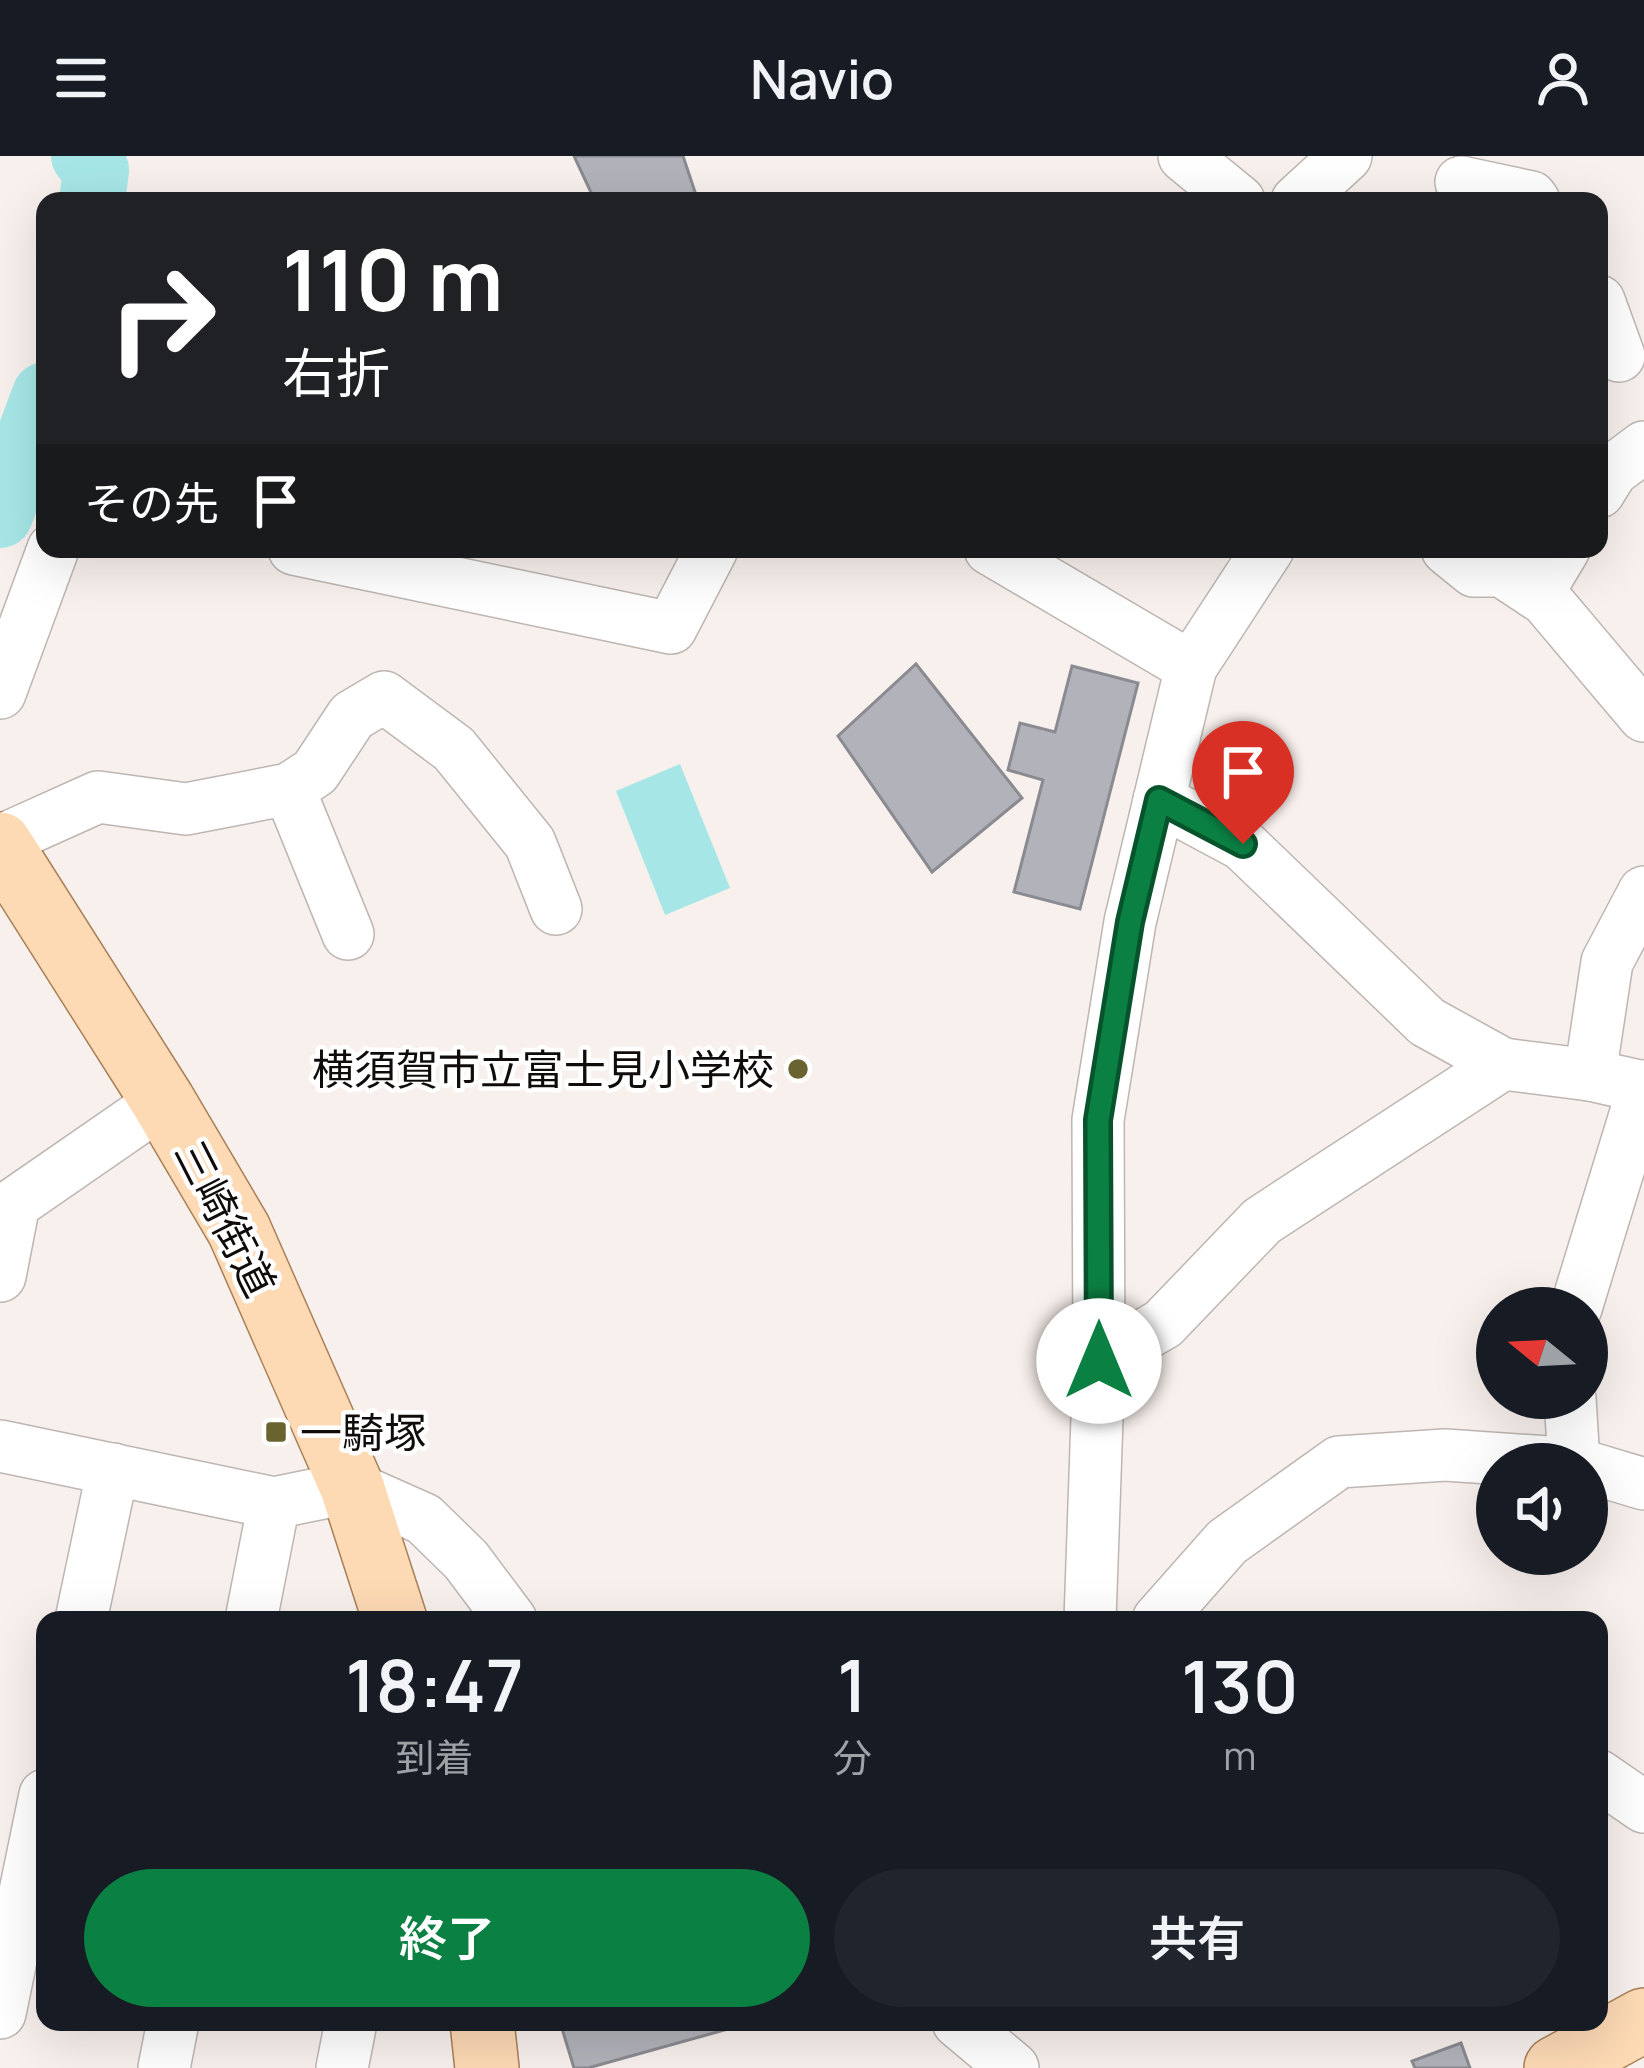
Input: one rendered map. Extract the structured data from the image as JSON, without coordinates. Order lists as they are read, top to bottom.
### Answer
{
  "streets": {
    "main road": ["三崎街道"]
  },
  "places": {
    "other": ["横須賀市立富士見小学校"],
    "transit": ["一騎塚"]
  },
  "north": "left",
  "page": {
    "header": "Navio",
    "turn": ["110 m", "右折"],
    "then": "その先",
    "eta": [
      "18:47",
      "到着",
      "1",
      "分",
      "130",
      "m"
    ],
    "buttons": ["終了", "共有"]
  }
}
